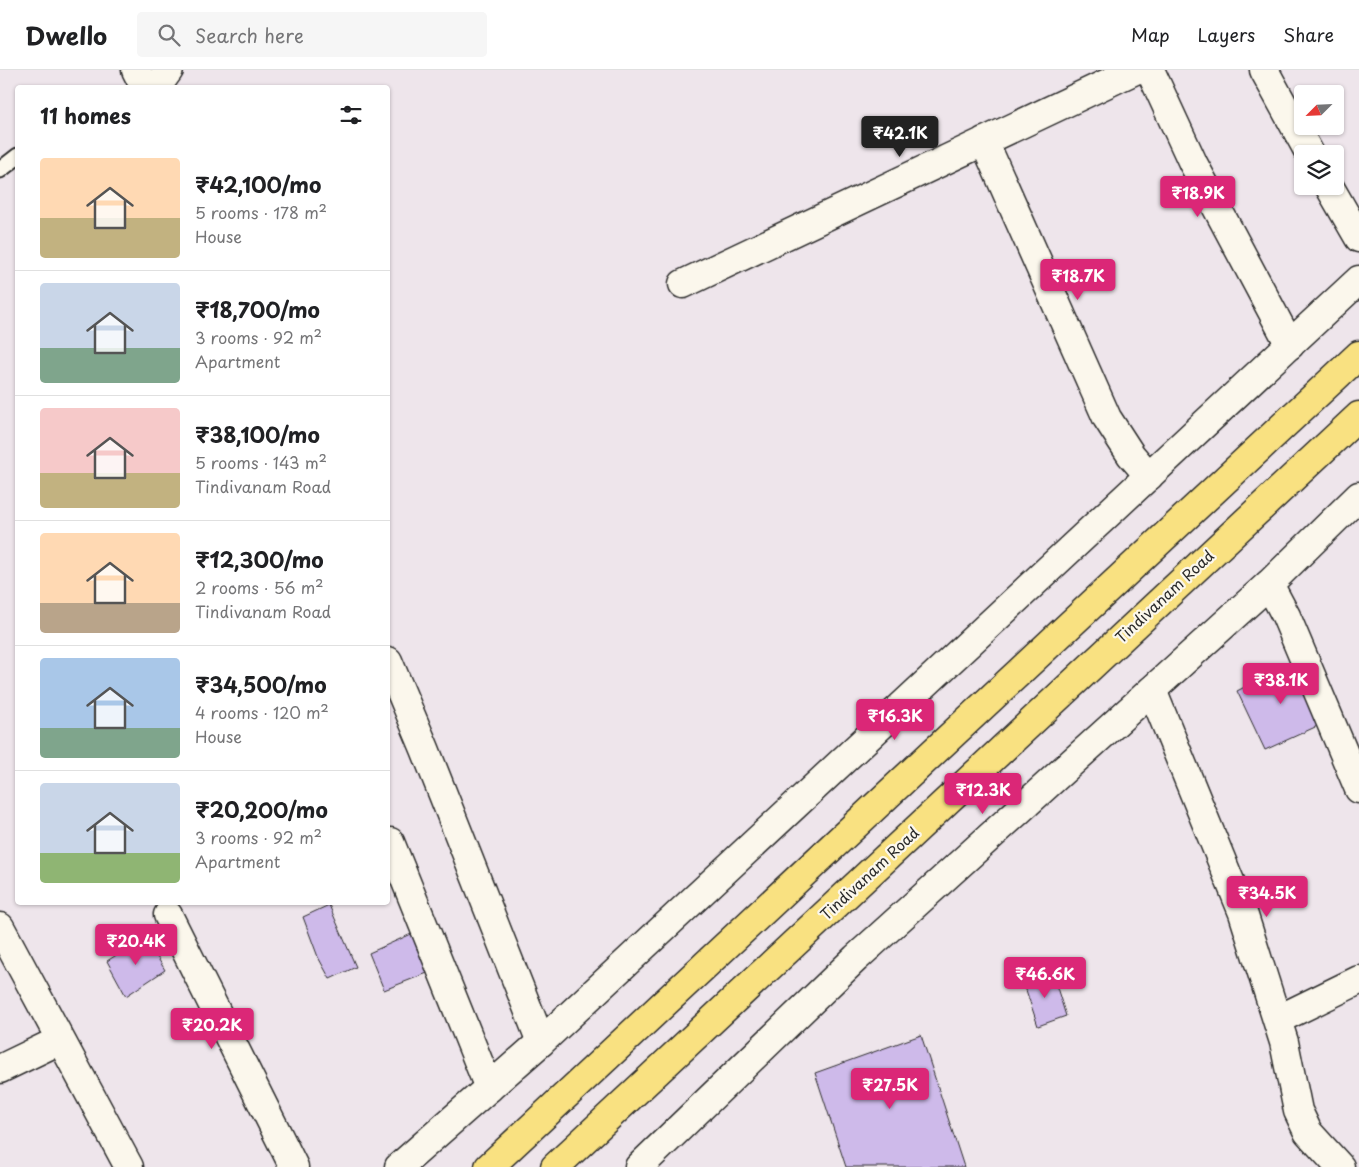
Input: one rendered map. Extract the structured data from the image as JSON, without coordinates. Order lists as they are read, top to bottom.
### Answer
{
  "streets": {
    "highway": ["Tindivanam Road"]
  },
  "north": "bottom left",
  "page": {
    "header": "Dwello",
    "search": "Search here",
    "nav": ["Map", "Layers", "Share"],
    "heading": "11 homes",
    "price": [
      "₹42.1K",
      "₹18.9K",
      "₹18.7K",
      "₹38.1K",
      "₹16.3K",
      "₹12.3K",
      "₹34.5K",
      "₹20.4K",
      "₹46.6K",
      "₹20.2K",
      "₹27.5K"
    ],
    "list": [
      {
        "name": "₹42,100/mo",
        "note": "5 rooms · 178 m² · House"
      },
      {
        "name": "₹18,700/mo",
        "note": "3 rooms · 92 m² · Apartment"
      },
      {
        "name": "₹38,100/mo",
        "note": "5 rooms · 143 m² · Tindivanam Road"
      },
      {
        "name": "₹12,300/mo",
        "note": "2 rooms · 56 m² · Tindivanam Road"
      },
      {
        "name": "₹34,500/mo",
        "note": "4 rooms · 120 m² · House"
      },
      {
        "name": "₹20,200/mo",
        "note": "3 rooms · 92 m² · Apartment"
      }
    ]
  }
}
